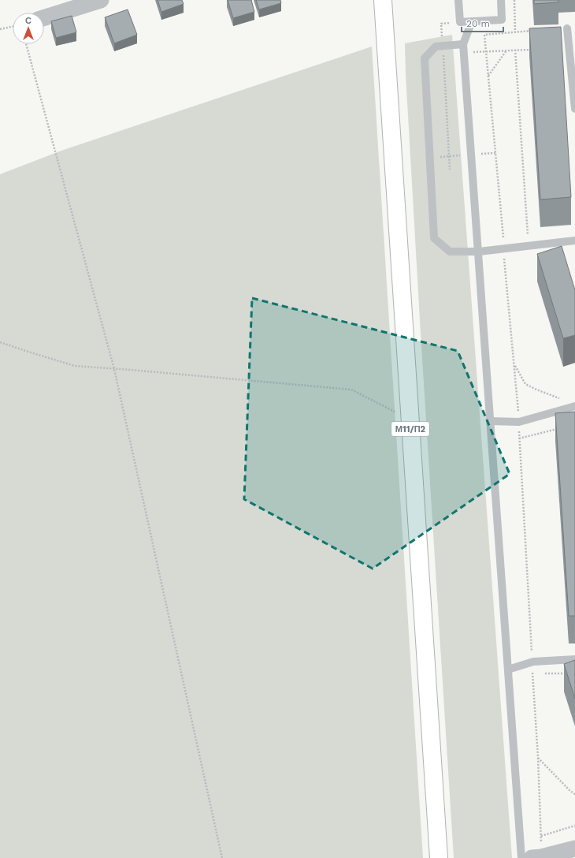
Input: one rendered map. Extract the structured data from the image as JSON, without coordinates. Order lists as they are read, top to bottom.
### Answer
{
  "streets": {
    "highway": ["М11/П2"]
  },
  "scale_bar": "20 m",
  "north": "top"
}
